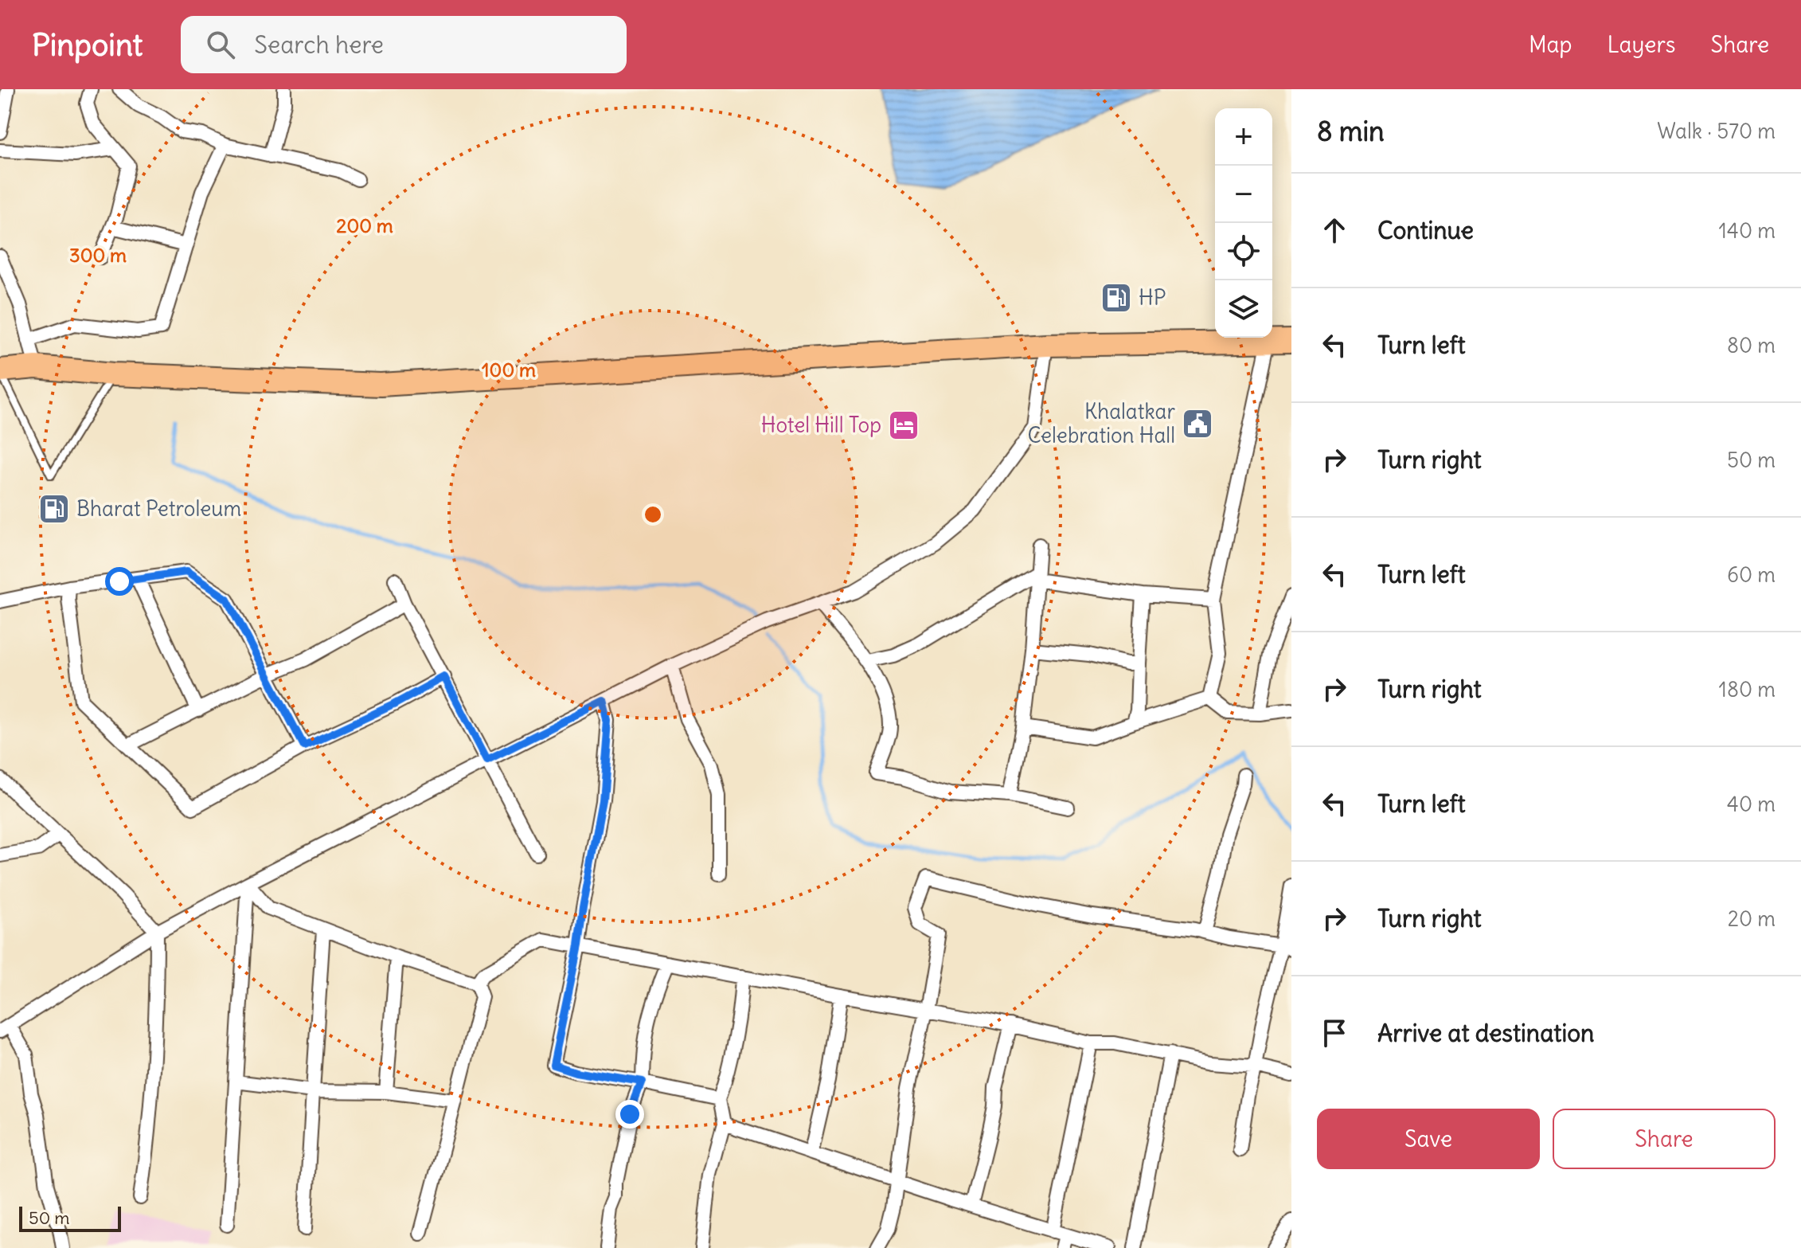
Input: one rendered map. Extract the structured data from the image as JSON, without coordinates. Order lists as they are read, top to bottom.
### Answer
{
  "places": {
    "fuel station": ["HP", "Bharat Petroleum"],
    "public building": ["Khalatkar Celebration Hall"],
    "hotel": ["Hotel Hill Top"]
  },
  "scale_bar": "50 m",
  "page": {
    "header": "Pinpoint",
    "search": "Search here",
    "nav": ["Map", "Layers", "Share"],
    "heading": ["8 min", "Walk · 570 m"],
    "map_buttons": ["+", "−"],
    "list": [
      ["Continue", "140 m"],
      ["Turn left", "80 m"],
      ["Turn right", "50 m"],
      ["Turn left", "60 m"],
      ["Turn right", "180 m"],
      ["Turn left", "40 m"],
      ["Turn right", "20 m"],
      "Arrive at destination"
    ],
    "buttons": ["Save", "Share"],
    "scale": "50 m"
  },
  "rings": ["200 m", "300 m", "100 m"]
}
